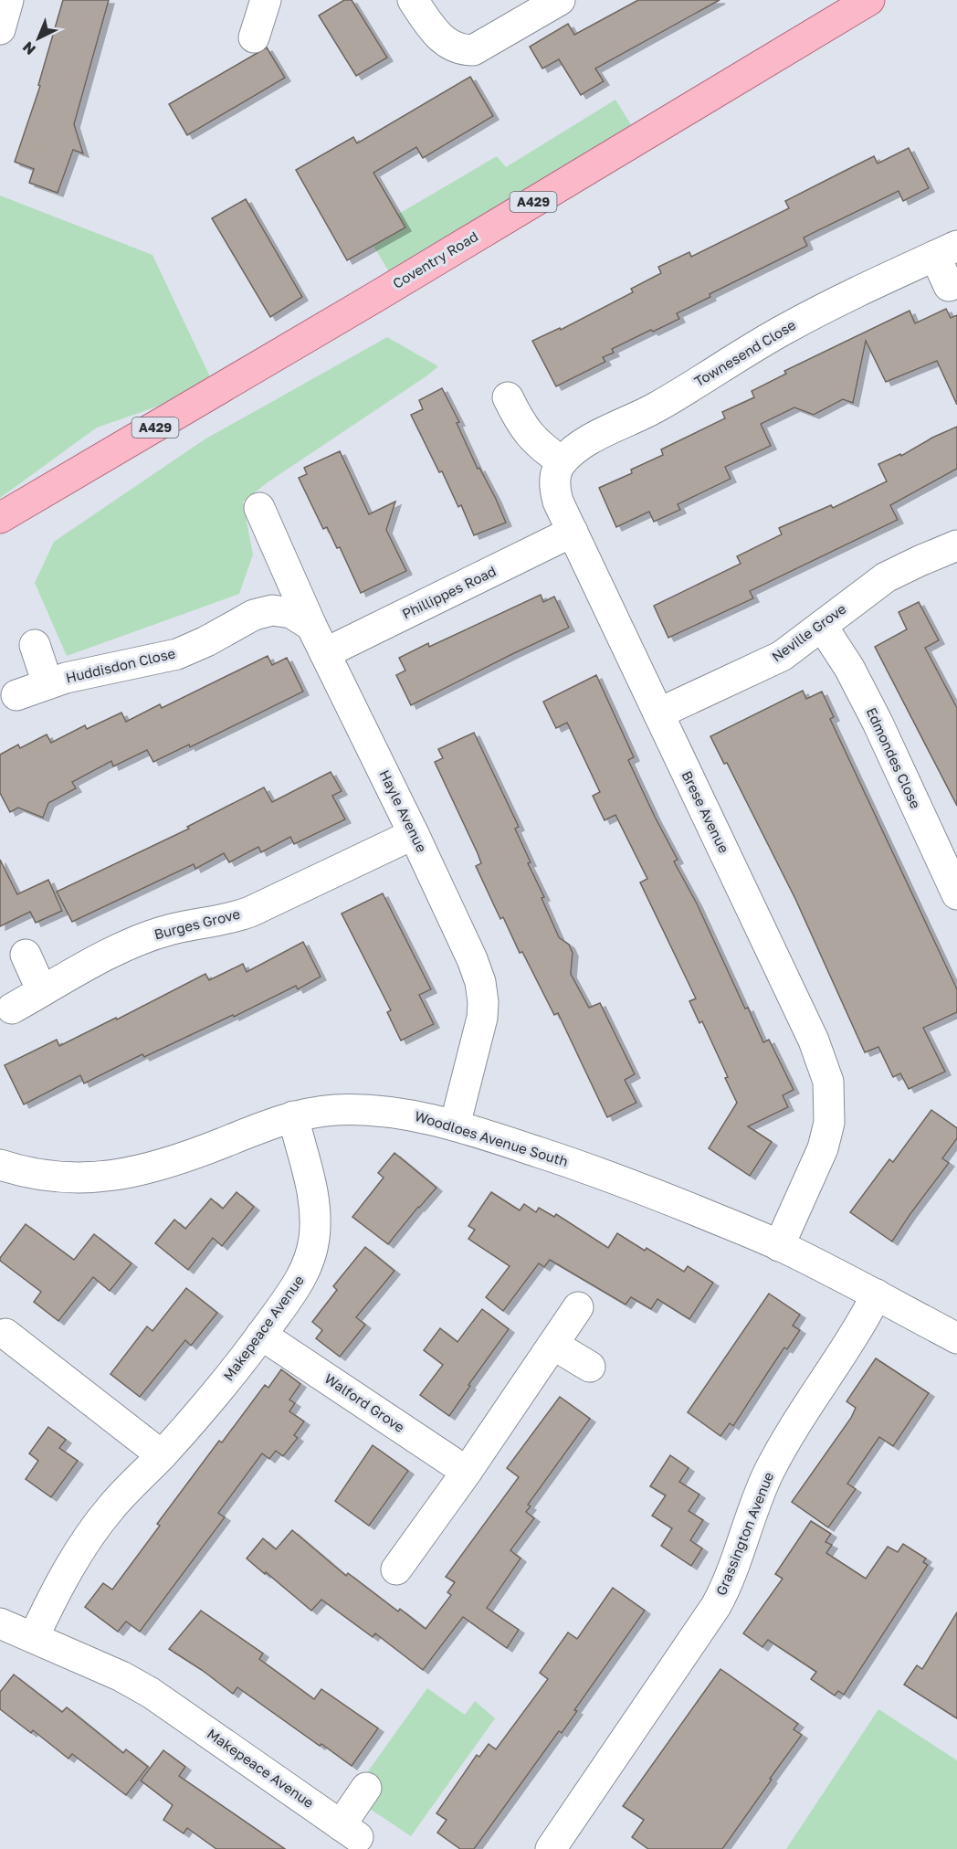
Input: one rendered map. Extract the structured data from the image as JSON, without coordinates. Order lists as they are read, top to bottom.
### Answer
{
  "streets": {
    "main road": ["A429", "Coventry Road"],
    "street": [
      "Townesend Close",
      "Phillippes Road",
      "Neville Grove",
      "Huddisdon Close",
      "Edmondes Close",
      "Hayle Avenue",
      "Brese Avenue",
      "Burges Grove",
      "Woodloes Avenue South",
      "Makepeace Avenue",
      "Walford Grove",
      "Grassington Avenue"
    ]
  },
  "crossings": [
    ["Townesend Close", "Brese Avenue"],
    ["Phillippes Road", "Hayle Avenue"],
    ["Phillippes Road", "Brese Avenue"],
    ["Neville Grove", "Edmondes Close"],
    ["Neville Grove", "Brese Avenue"],
    ["Huddisdon Close", "Hayle Avenue"],
    ["Hayle Avenue", "Burges Grove"],
    ["Hayle Avenue", "Woodloes Avenue South"],
    ["Brese Avenue", "Woodloes Avenue South"],
    ["Woodloes Avenue South", "Makepeace Avenue"],
    ["Woodloes Avenue South", "Grassington Avenue"],
    ["Makepeace Avenue", "Walford Grove"]
  ],
  "north": "bottom left"
}
